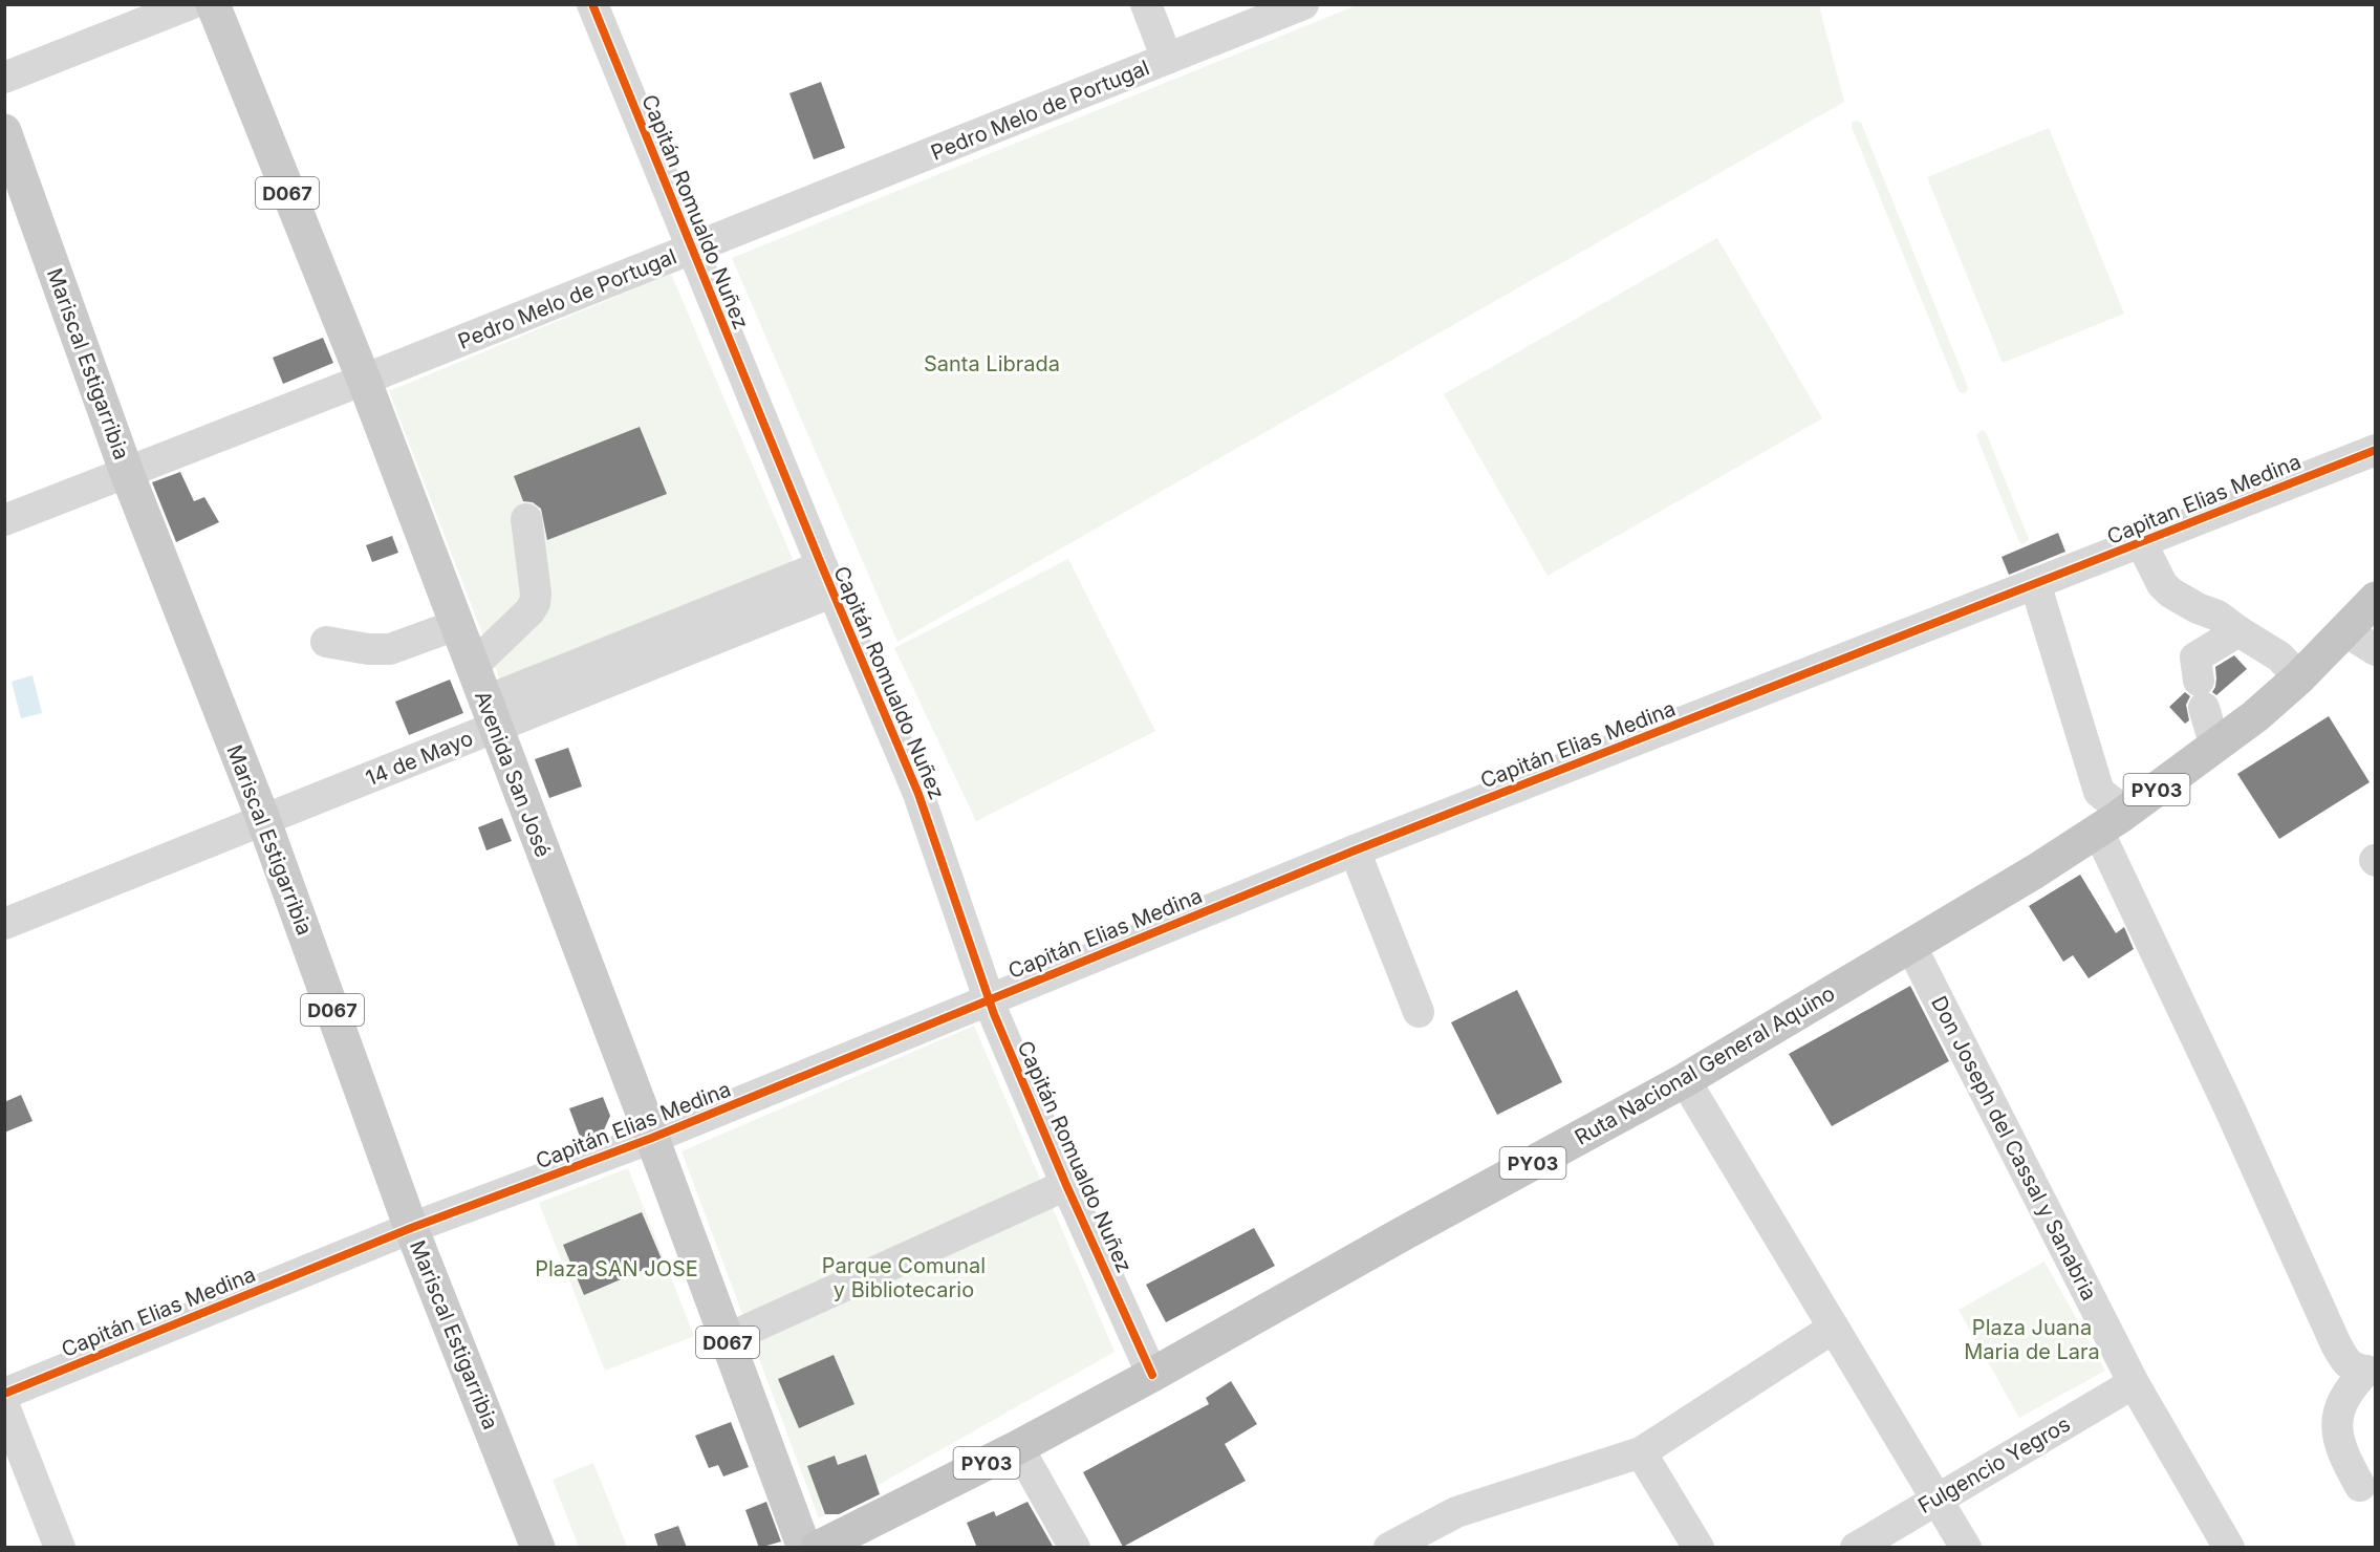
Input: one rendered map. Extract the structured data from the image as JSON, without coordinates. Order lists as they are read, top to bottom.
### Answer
{
  "streets": {
    "highway": ["PY03", "Ruta Nacional General Aquino"],
    "main road": ["D067", "Mariscal Estigarribia", "Avenida San José"],
    "street": [
      "Pedro Melo de Portugal",
      "Capitán Romualdo Nuñez",
      "Capitan Elias Medina",
      "Capitán Elias Medina",
      "14 de Mayo",
      "Don Joseph del Cassal y Sanabria",
      "Fulgencio Yegros"
    ]
  },
  "crossings": [
    ["Pedro Melo de Portugal", "Capitán Romualdo Nuñez"],
    ["Pedro Melo de Portugal", "Mariscal Estigarribia"],
    ["Pedro Melo de Portugal", "Avenida San José"],
    ["Capitán Romualdo Nuñez", "Capitán Elias Medina"],
    ["Capitán Romualdo Nuñez", "14 de Mayo"],
    ["Capitán Romualdo Nuñez", "Ruta Nacional General Aquino"],
    ["Mariscal Estigarribia", "Capitán Elias Medina"],
    ["Mariscal Estigarribia", "14 de Mayo"],
    ["Capitan Elias Medina", "Capitán Elias Medina"],
    ["Capitán Elias Medina", "Avenida San José"],
    ["14 de Mayo", "Avenida San José"],
    ["Ruta Nacional General Aquino", "Don Joseph del Cassal y Sanabria"],
    ["Don Joseph del Cassal y Sanabria", "Fulgencio Yegros"]
  ],
  "parks": [
    "Santa Librada",
    "Parque Comunal y Bibliotecario",
    "Plaza SAN JOSE",
    "Plaza Juana Maria de Lara"
  ]
}
